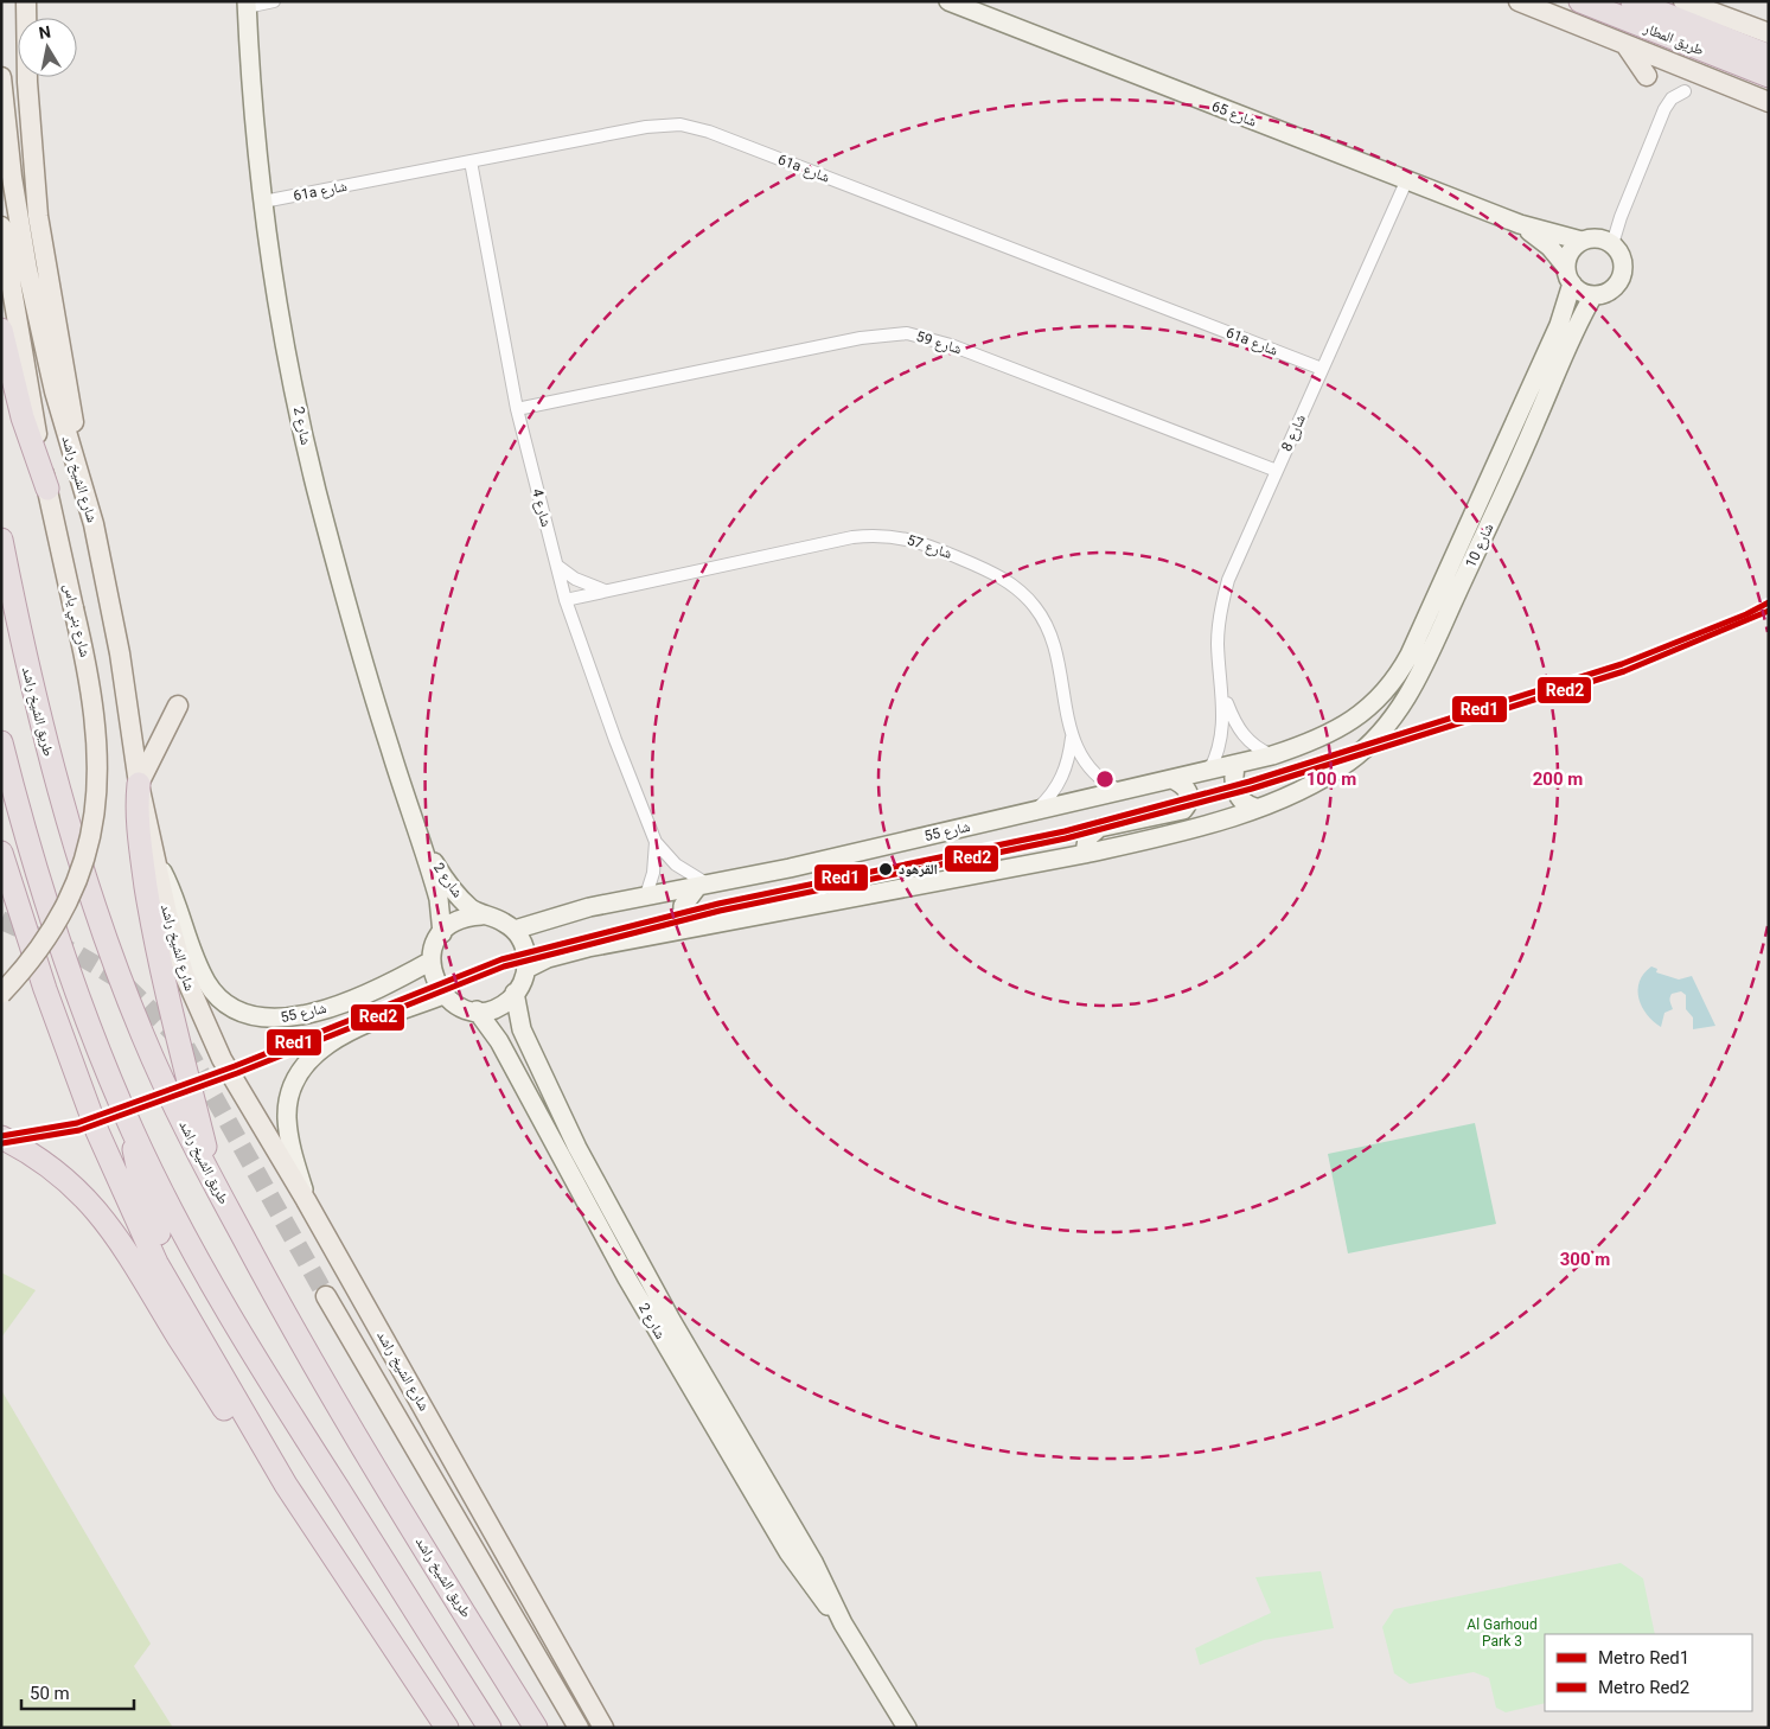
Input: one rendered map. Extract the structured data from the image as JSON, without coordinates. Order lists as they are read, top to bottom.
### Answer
{
  "streets": {
    "highway": ["طريق المطار", "طريق الشيخ راشد"],
    "main road": ["شارع الشيخ راشد", "شارع بني ياس"],
    "street": [
      "شارع 65",
      "61a شارع",
      "شارع 59",
      "شارع 2",
      "شارع 8",
      "شارع 4",
      "شارع 10",
      "شارع 57",
      "شارع 55"
    ]
  },
  "crossings": [
    ["شارع 65", "شارع 8"],
    ["شارع 65", "شارع 10"],
    ["61a شارع", "شارع 2"],
    ["61a شارع", "شارع 8"],
    ["61a شارع", "شارع 4"],
    ["شارع 59", "شارع 8"],
    ["شارع 59", "شارع 4"],
    ["شارع 2", "شارع 55"],
    ["شارع 8", "شارع 55"],
    ["شارع الشيخ راشد", "شارع 55"],
    ["شارع 4", "شارع 57"],
    ["شارع 4", "شارع 55"],
    ["شارع 10", "شارع 55"],
    ["شارع 57", "شارع 55"]
  ],
  "parks": ["Al Garhoud Park 3"],
  "places": ["القرهود"],
  "lines": ["metro line Red1", "metro line Red2"],
  "legend": ["Metro Red1", "Metro Red2"],
  "scale_bar": "50 m",
  "north": "top",
  "rings": ["100 m", "200 m", "300 m"]
}
